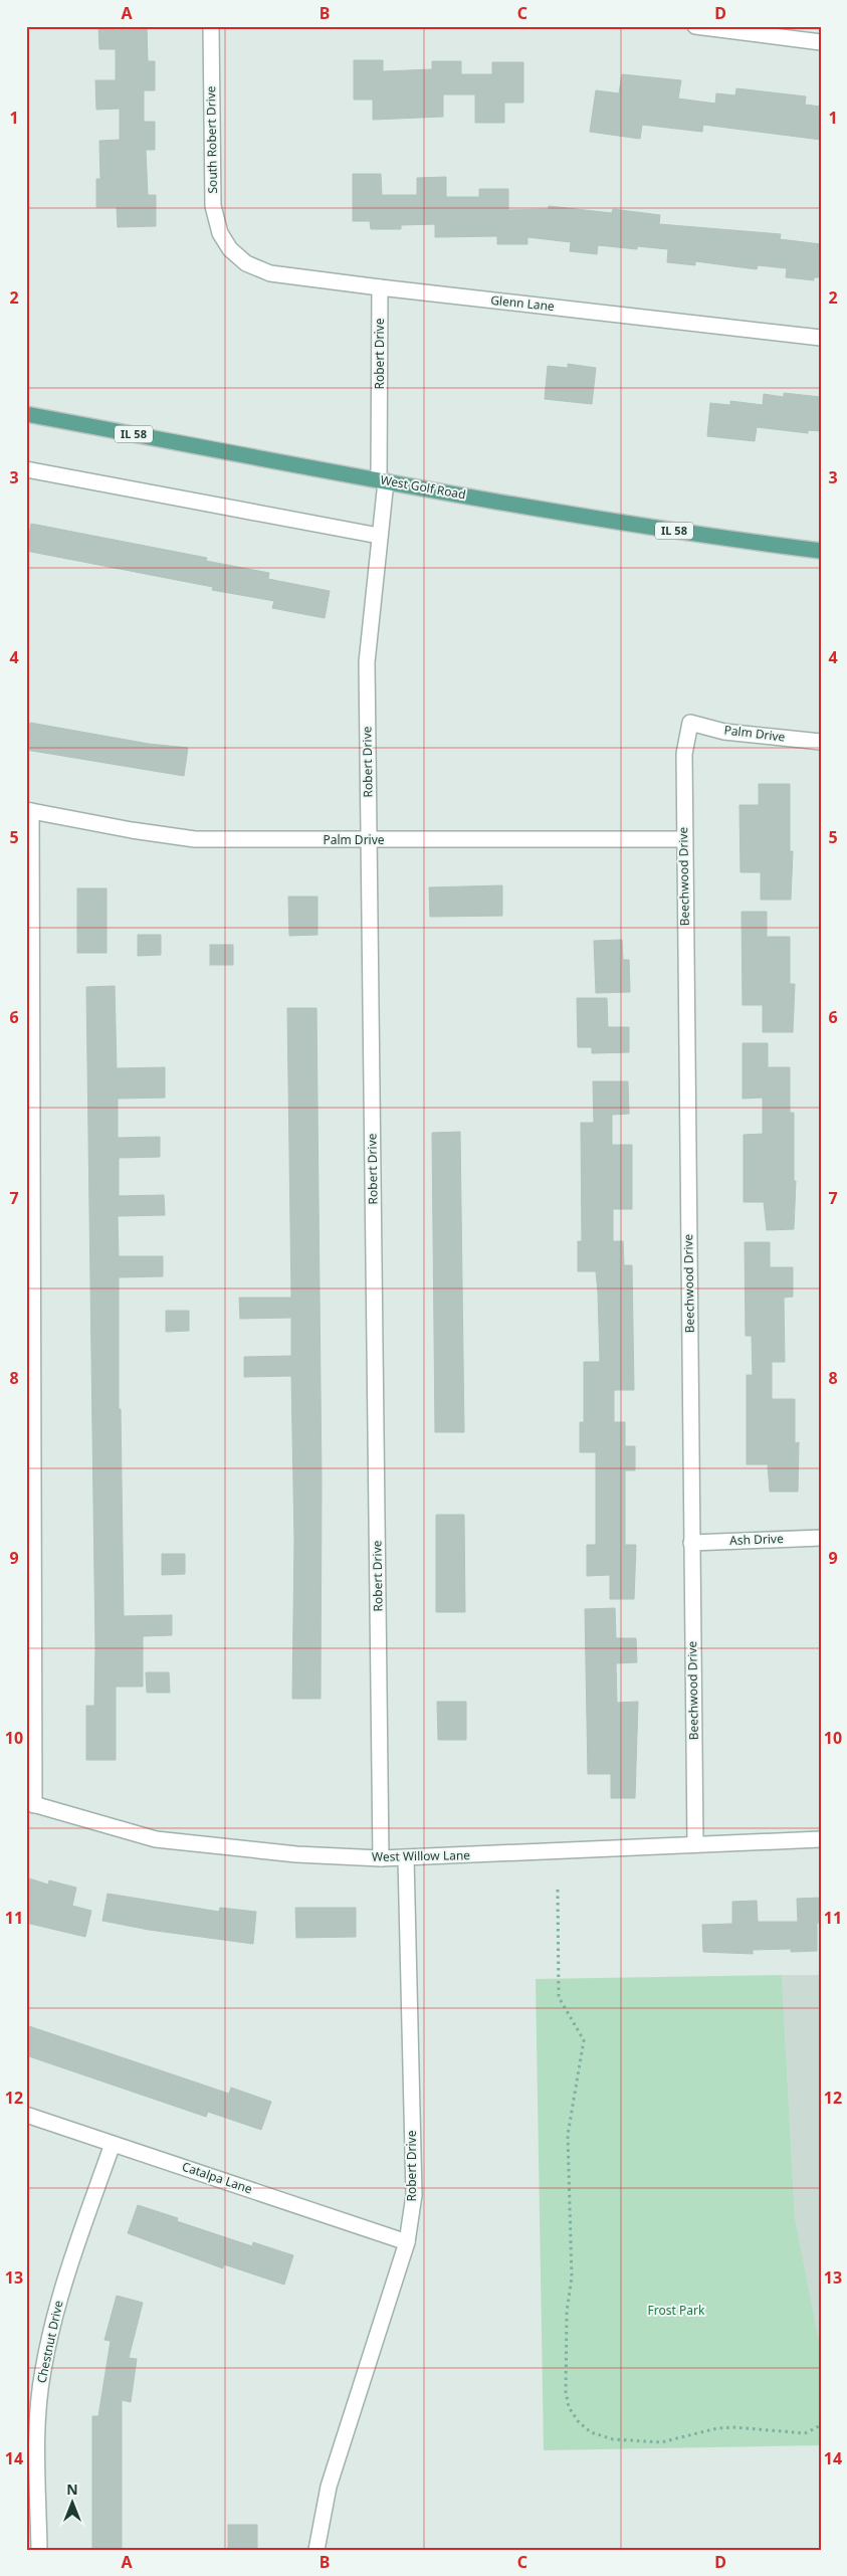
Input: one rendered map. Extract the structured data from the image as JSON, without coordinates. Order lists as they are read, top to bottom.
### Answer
{
  "streets": {
    "main road": ["IL 58", "West Golf Road"],
    "street": [
      "South Robert Drive",
      "Glenn Lane",
      "Robert Drive",
      "Palm Drive",
      "Beechwood Drive",
      "Ash Drive",
      "West Willow Lane",
      "Catalpa Lane",
      "Chestnut Drive"
    ]
  },
  "crossings": [
    ["South Robert Drive", "Glenn Lane"],
    ["Glenn Lane", "Robert Drive"],
    ["Robert Drive", "West Golf Road"],
    ["Robert Drive", "Palm Drive"],
    ["Robert Drive", "West Willow Lane"],
    ["Robert Drive", "Catalpa Lane"],
    ["Palm Drive", "Beechwood Drive"],
    ["Beechwood Drive", "Ash Drive"],
    ["Beechwood Drive", "West Willow Lane"],
    ["Catalpa Lane", "Chestnut Drive"]
  ],
  "parks": ["Frost Park"],
  "north": "top",
  "grid": {
    "columns": [
      "A",
      "B",
      "C",
      "D"
    ],
    "rows": [
      "1",
      "2",
      "3",
      "4",
      "5",
      "6",
      "7",
      "8",
      "9",
      "10",
      "11",
      "12",
      "13",
      "14"
    ]
  }
}
